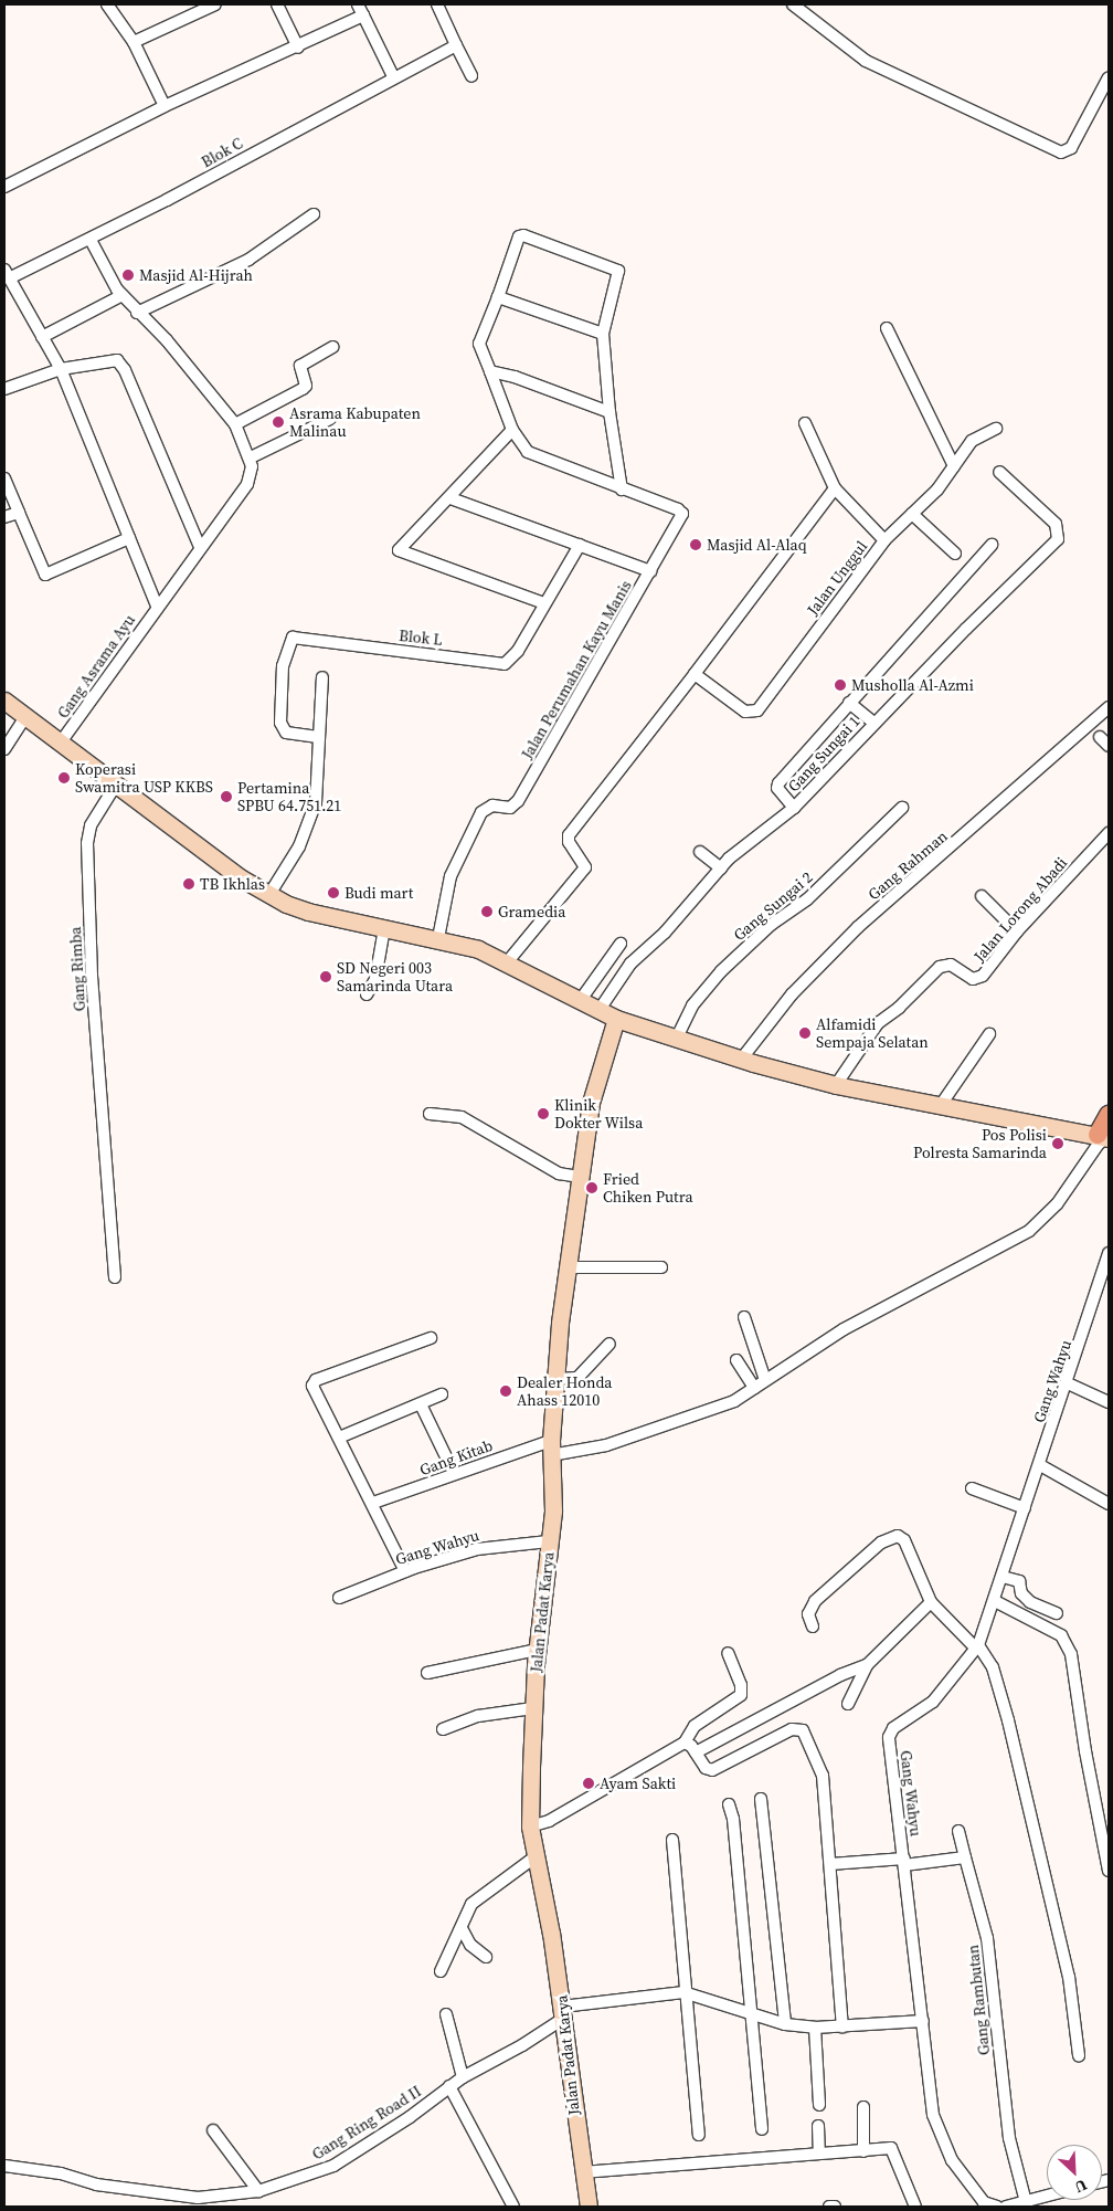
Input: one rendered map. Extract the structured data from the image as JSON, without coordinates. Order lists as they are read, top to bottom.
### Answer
{
  "streets": {
    "main road": ["Jalan Padat Karya"],
    "street": [
      "Blok C",
      "Jalan Unggul",
      "Blok L",
      "Gang Asrama Ayu",
      "Jalan Perumahan Kayu Manis",
      "Gang Sungai 1",
      "Gang Rahman",
      "Gang Sungai 2",
      "Jalan Lorong Abadi",
      "Gang Rimba",
      "Gang Wahyu",
      "Gang Kitab",
      "Gang Rambutan",
      "Gang Ring Road II"
    ]
  },
  "crossings": [
    ["Gang Wahyu", "Jalan Padat Karya"],
    ["Gang Kitab", "Jalan Padat Karya"],
    ["Jalan Padat Karya", "Gang Ring Road II"]
  ],
  "places": [
    "Masjid Al-Hijrah",
    "Asrama Kabupaten Malinau",
    "Masjid Al-Alaq",
    "Musholla Al-Azmi",
    "Koperasi Swamitra USP KKBS",
    "Pertamina SPBU 64.751.21",
    "TB Ikhlas",
    "Budi mart",
    "Gramedia",
    "SD Negeri 003 Samarinda Utara",
    "Alfamidi Sempaja Selatan",
    "Klinik Dokter Wilsa",
    "Pos Polisi Polresta Samarinda",
    "Fried Chiken Putra",
    "Dealer Honda Ahass 12010",
    "Ayam Sakti"
  ],
  "north": "bottom right"
}
